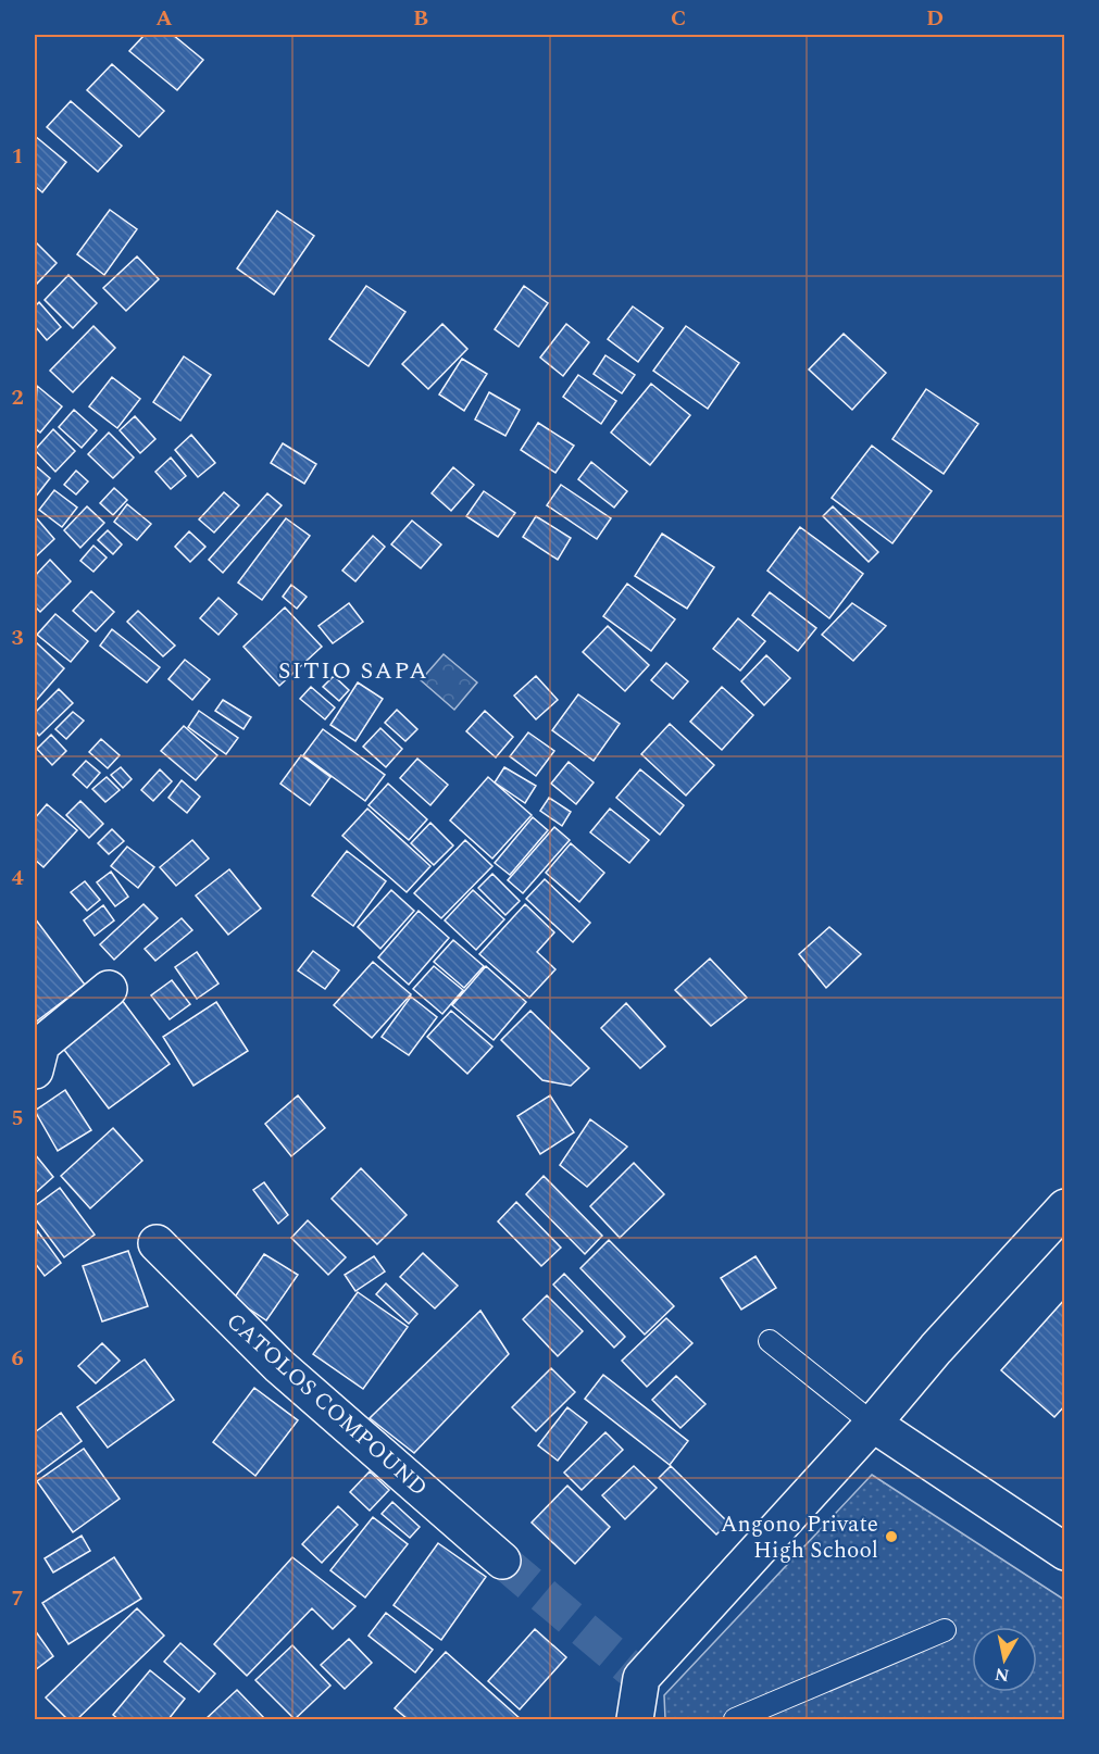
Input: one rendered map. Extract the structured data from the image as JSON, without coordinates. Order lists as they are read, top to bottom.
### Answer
{
  "streets": {
    "street": ["CATOLOS COMPOUND"]
  },
  "districts": ["SITIO SAPA"],
  "places": ["Angono Private High School"],
  "north": "bottom",
  "grid": {
    "columns": [
      "A",
      "B",
      "C",
      "D"
    ],
    "rows": [
      "1",
      "2",
      "3",
      "4",
      "5",
      "6",
      "7"
    ]
  }
}
